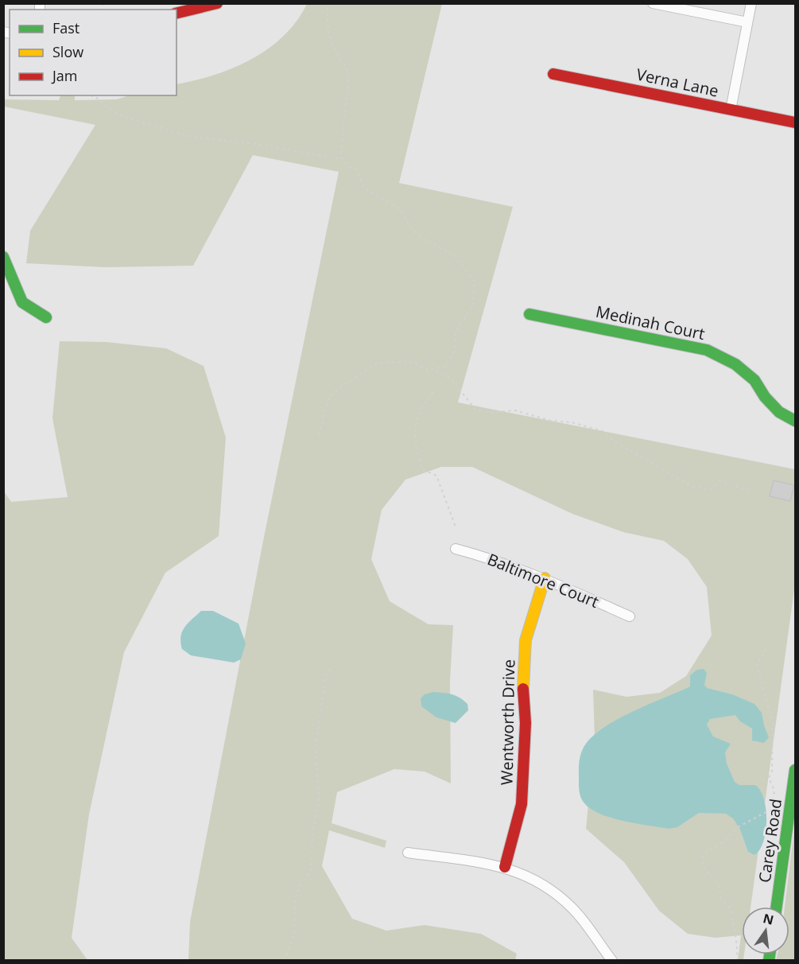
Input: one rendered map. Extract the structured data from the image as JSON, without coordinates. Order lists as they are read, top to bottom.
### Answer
{
  "streets": {
    "street": [
      "Verna Lane",
      "Medinah Court",
      "Baltimore Court",
      "Wentworth Drive",
      "Carey Road"
    ]
  },
  "crossings": [
    ["Baltimore Court", "Wentworth Drive"]
  ],
  "legend": ["Fast", "Slow", "Jam"],
  "north": "top"
}
